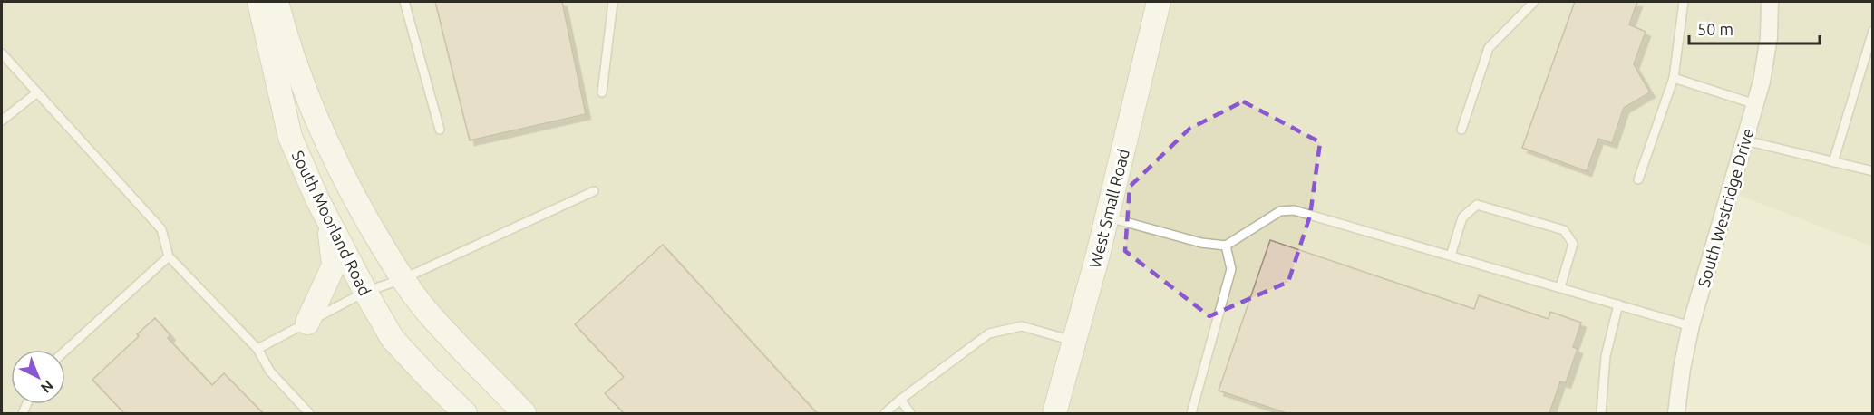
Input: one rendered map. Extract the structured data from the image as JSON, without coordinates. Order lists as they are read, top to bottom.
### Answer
{
  "streets": {
    "main road": ["West Small Road", "South Moorland Road"],
    "street": ["South Westridge Drive"]
  },
  "scale_bar": "50 m",
  "north": "bottom right"
}
